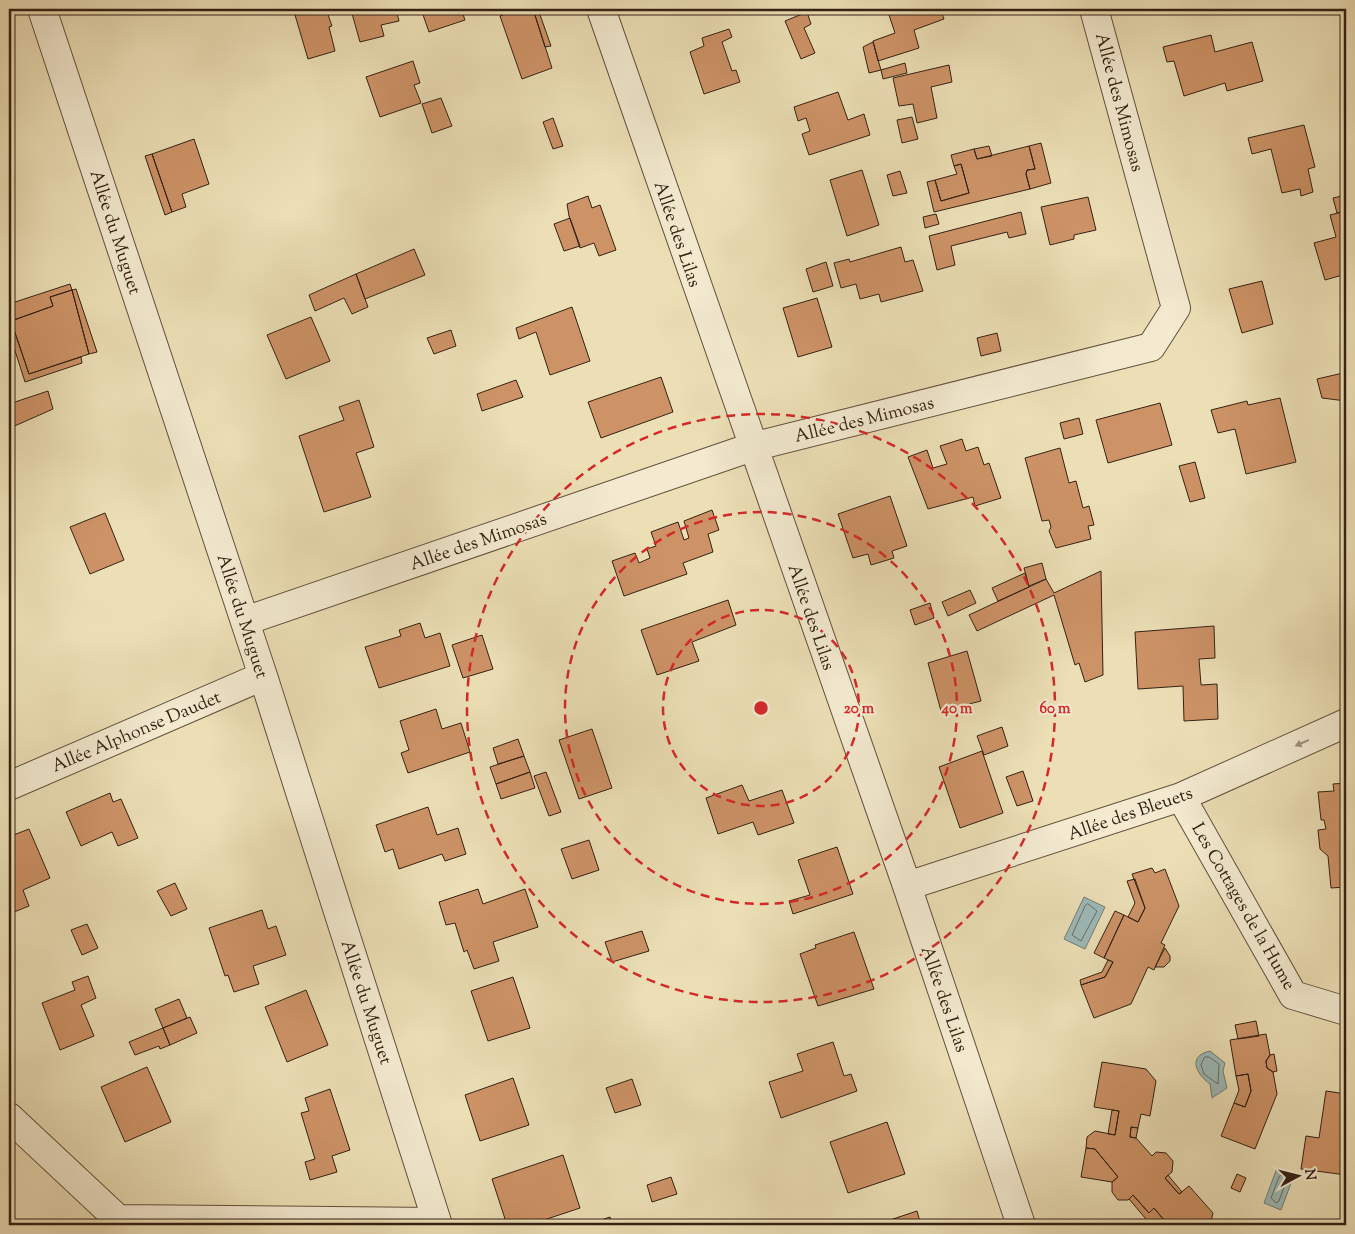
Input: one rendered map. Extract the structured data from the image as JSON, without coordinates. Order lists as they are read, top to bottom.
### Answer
{
  "streets": {
    "street": [
      "Allée des Mimosas",
      "Allée du Muguet",
      "Allée des Lilas",
      "Allée Alphonse Daudet",
      "Allée des Bleuets",
      "Les Cottages de la Hume"
    ]
  },
  "crossings": [
    ["Allée des Mimosas", "Allée du Muguet"],
    ["Allée des Mimosas", "Allée des Lilas"],
    ["Allée du Muguet", "Allée Alphonse Daudet"],
    ["Allée des Lilas", "Allée des Bleuets"],
    ["Allée des Bleuets", "Les Cottages de la Hume"]
  ],
  "one_way": ["Allée des Bleuets"],
  "north": "right",
  "rings": ["20 m", "40 m", "60 m"]
}
